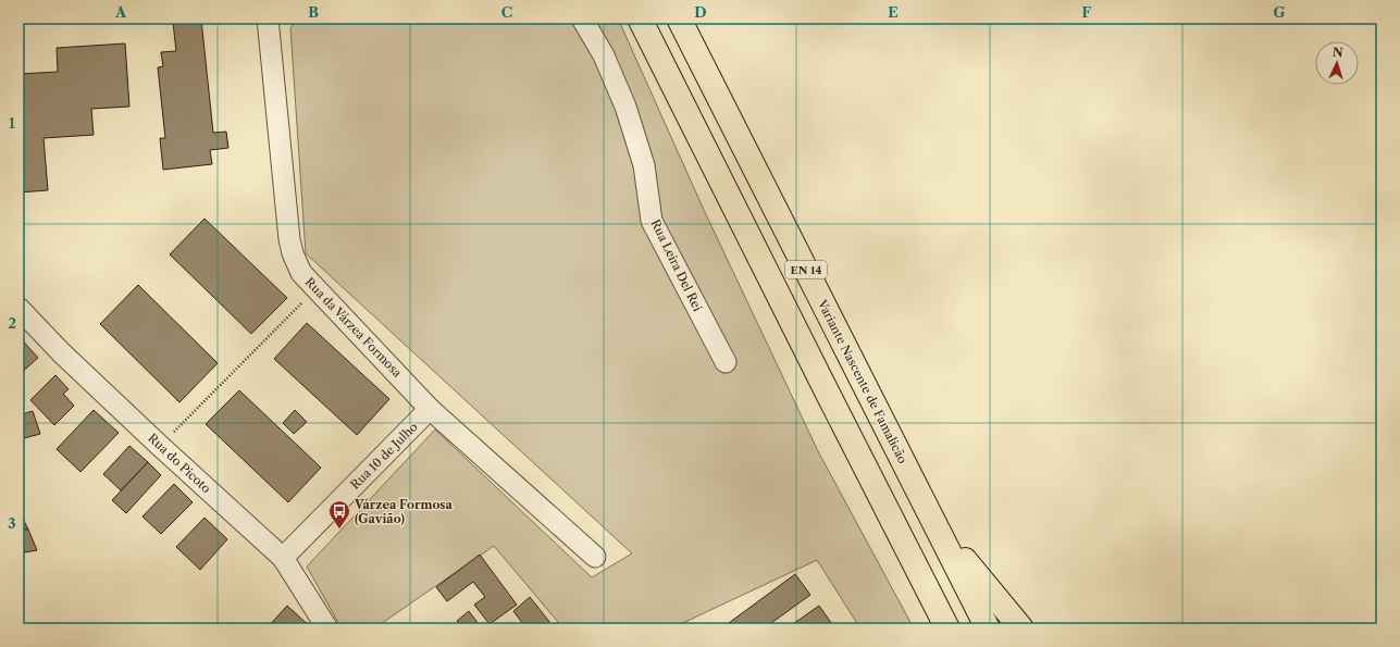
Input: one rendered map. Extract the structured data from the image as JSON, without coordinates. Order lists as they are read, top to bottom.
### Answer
{
  "streets": {
    "highway": ["EN 14", "Variante Nascente de Famalicão"],
    "street": [
      "Rua Leira Del Rei",
      "Rua da Várzea Formosa",
      "Rua 10 de Julho",
      "Rua do Picoto"
    ]
  },
  "crossings": [
    ["Rua da Várzea Formosa", "Rua 10 de Julho"],
    ["Rua 10 de Julho", "Rua do Picoto"]
  ],
  "places": {
    "bus stop": ["Várzea Formosa (Gavião)"]
  },
  "north": "top",
  "grid": {
    "columns": [
      "A",
      "B",
      "C",
      "D",
      "E",
      "F",
      "G"
    ],
    "rows": ["1", "2", "3"]
  }
}
